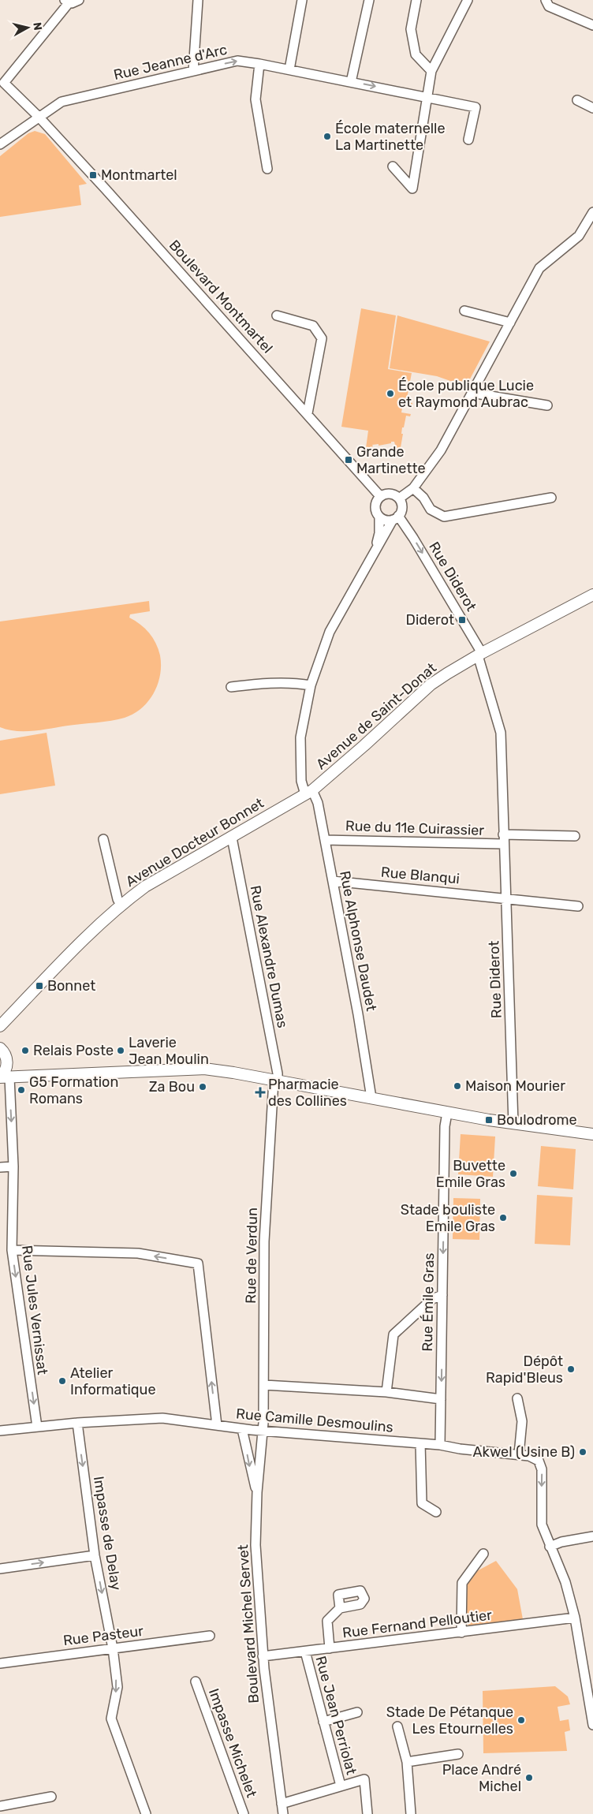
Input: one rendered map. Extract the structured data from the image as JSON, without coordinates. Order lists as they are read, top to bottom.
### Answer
{
  "streets": {
    "main road": ["Avenue de Saint-Donat", "Avenue Docteur Bonnet"],
    "street": [
      "Rue Jeanne d'Arc",
      "Boulevard Montmartel",
      "Rue Diderot",
      "Rue du 11e Cuirassier",
      "Rue Blanqui",
      "Rue Alphonse Daudet",
      "Rue Alexandre Dumas",
      "Rue de Verdun",
      "Rue Émile Gras",
      "Rue Jules Vernissat",
      "Rue Camille Desmoulins",
      "Impasse de Delay",
      "Boulevard Michel Servet",
      "Rue Fernand Pelloutier",
      "Rue Pasteur",
      "Rue Jean Perriolat",
      "Impasse Michelet"
    ]
  },
  "crossings": [
    ["Rue Jeanne d'Arc", "Boulevard Montmartel"],
    ["Boulevard Montmartel", "Rue Diderot"],
    ["Rue Diderot", "Avenue de Saint-Donat"],
    ["Rue Diderot", "Rue du 11e Cuirassier"],
    ["Rue Diderot", "Rue Blanqui"],
    ["Avenue de Saint-Donat", "Avenue Docteur Bonnet"],
    ["Avenue de Saint-Donat", "Rue Alphonse Daudet"],
    ["Rue du 11e Cuirassier", "Rue Alphonse Daudet"],
    ["Avenue Docteur Bonnet", "Rue Alphonse Daudet"],
    ["Avenue Docteur Bonnet", "Rue Alexandre Dumas"],
    ["Rue Blanqui", "Rue Alphonse Daudet"],
    ["Rue Alexandre Dumas", "Rue de Verdun"],
    ["Rue de Verdun", "Rue Camille Desmoulins"],
    ["Rue de Verdun", "Boulevard Michel Servet"],
    ["Rue Émile Gras", "Rue Camille Desmoulins"],
    ["Rue Jules Vernissat", "Rue Camille Desmoulins"],
    ["Rue Camille Desmoulins", "Impasse de Delay"],
    ["Rue Camille Desmoulins", "Boulevard Michel Servet"],
    ["Impasse de Delay", "Rue Pasteur"],
    ["Boulevard Michel Servet", "Rue Fernand Pelloutier"],
    ["Boulevard Michel Servet", "Rue Jean Perriolat"],
    ["Rue Fernand Pelloutier", "Rue Jean Perriolat"]
  ],
  "one_way": ["Rue Émile Gras", "Rue Jules Vernissat", "Impasse de Delay"],
  "places": {
    "other": [
      "École maternelle La Martinette",
      "École publique Lucie et Raymond Aubrac",
      "Relais Poste",
      "Laverie Jean Moulin",
      "Maison Mourier",
      "Za Bou",
      "G5 Formation Romans",
      "Buvette Emile Gras",
      "Stade bouliste Emile Gras",
      "Dépôt Rapid'Bleus",
      "Atelier Informatique",
      "Akwel (Usine B)",
      "Stade De Pétanque Les Etournelles",
      "Place André Michel"
    ],
    "transit": [
      "Montmartel",
      "Grande Martinette",
      "Diderot",
      "Bonnet",
      "Boulodrome"
    ],
    "health": ["Pharmacie des Collines"]
  },
  "north": "right"
}
